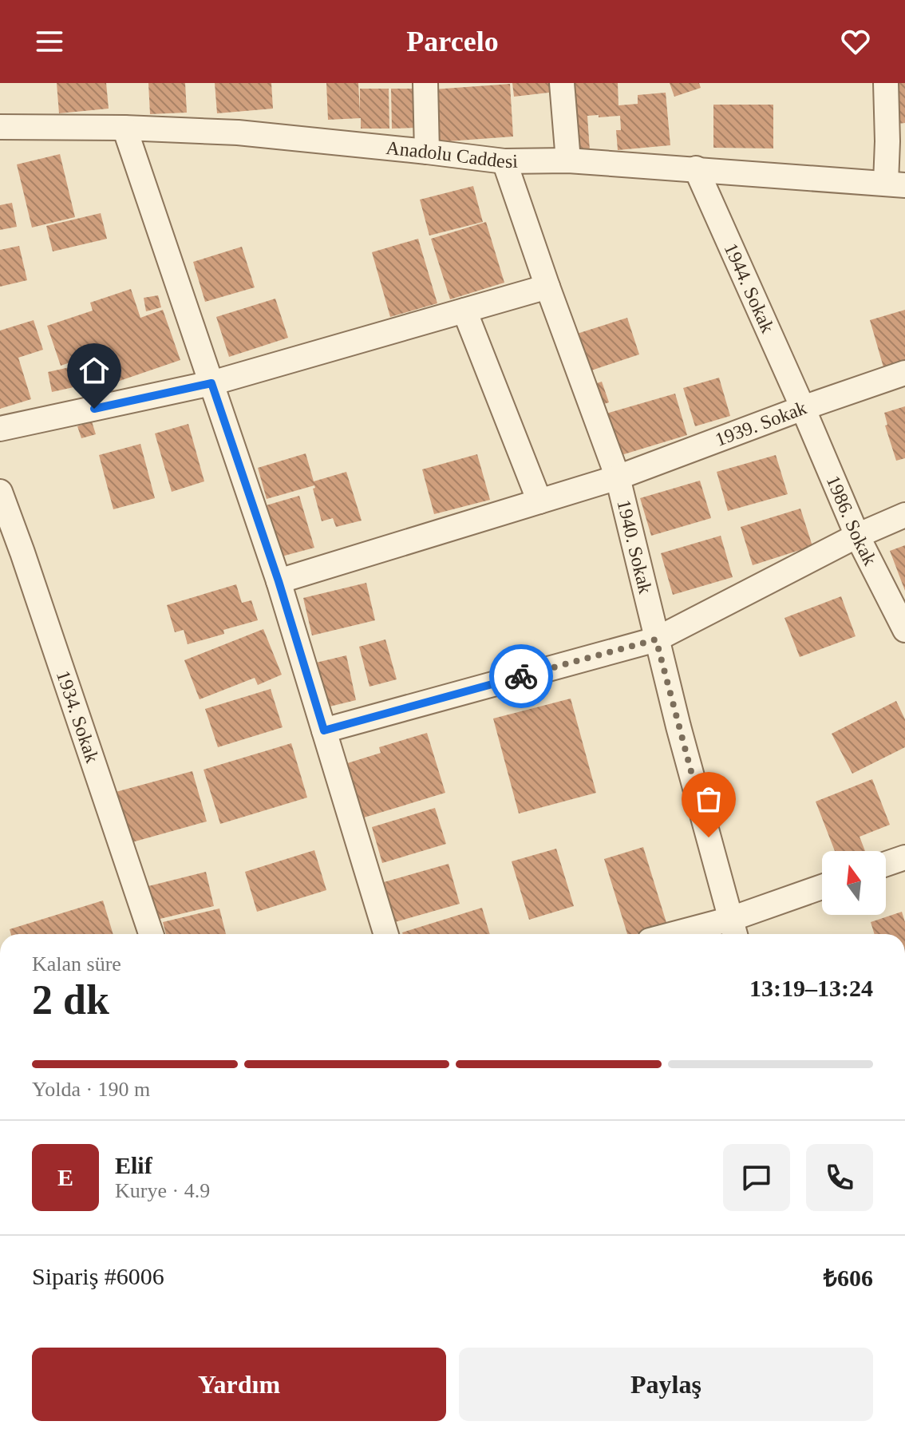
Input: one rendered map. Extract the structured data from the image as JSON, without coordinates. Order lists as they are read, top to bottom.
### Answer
{
  "streets": {
    "street": [
      "Anadolu Caddesi",
      "1944. Sokak",
      "1939. Sokak",
      "1986. Sokak",
      "1940. Sokak",
      "1934. Sokak"
    ]
  },
  "crossings": [
    ["Anadolu Caddesi", "1944. Sokak"],
    ["Anadolu Caddesi", "1940. Sokak"],
    ["1944. Sokak", "1939. Sokak"],
    ["1944. Sokak", "1986. Sokak"],
    ["1939. Sokak", "1986. Sokak"],
    ["1939. Sokak", "1940. Sokak"]
  ],
  "north": "top",
  "page": {
    "header": "Parcelo",
    "heading": ["2 dk", "Kalan süre", "13:19–13:24"],
    "panel": [
      "Elif",
      "Kurye · 4.9",
      "Sipariş #6006",
      "₺606"
    ],
    "bar": "Yolda · 190 m",
    "round": "E",
    "buttons": ["Yardım", "Paylaş"]
  }
}
